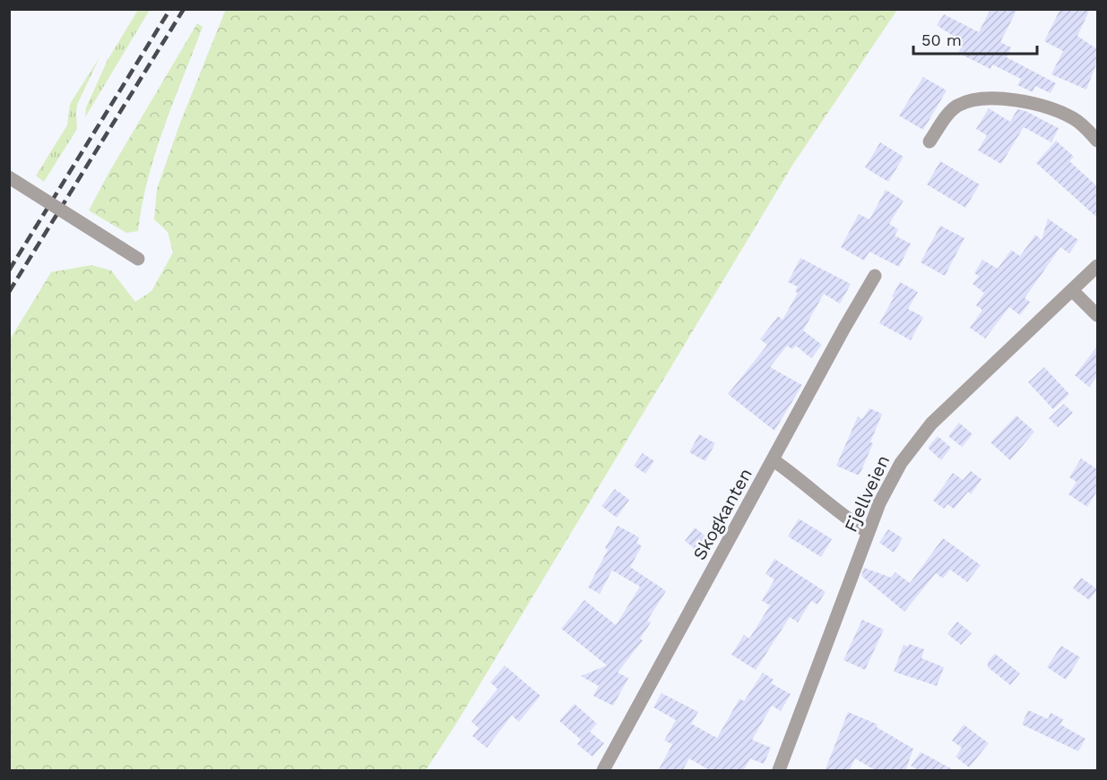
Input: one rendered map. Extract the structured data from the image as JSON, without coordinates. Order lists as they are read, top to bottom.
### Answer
{
  "streets": {
    "street": ["Fjellveien", "Skogkanten"]
  },
  "scale_bar": "50 m"
}
